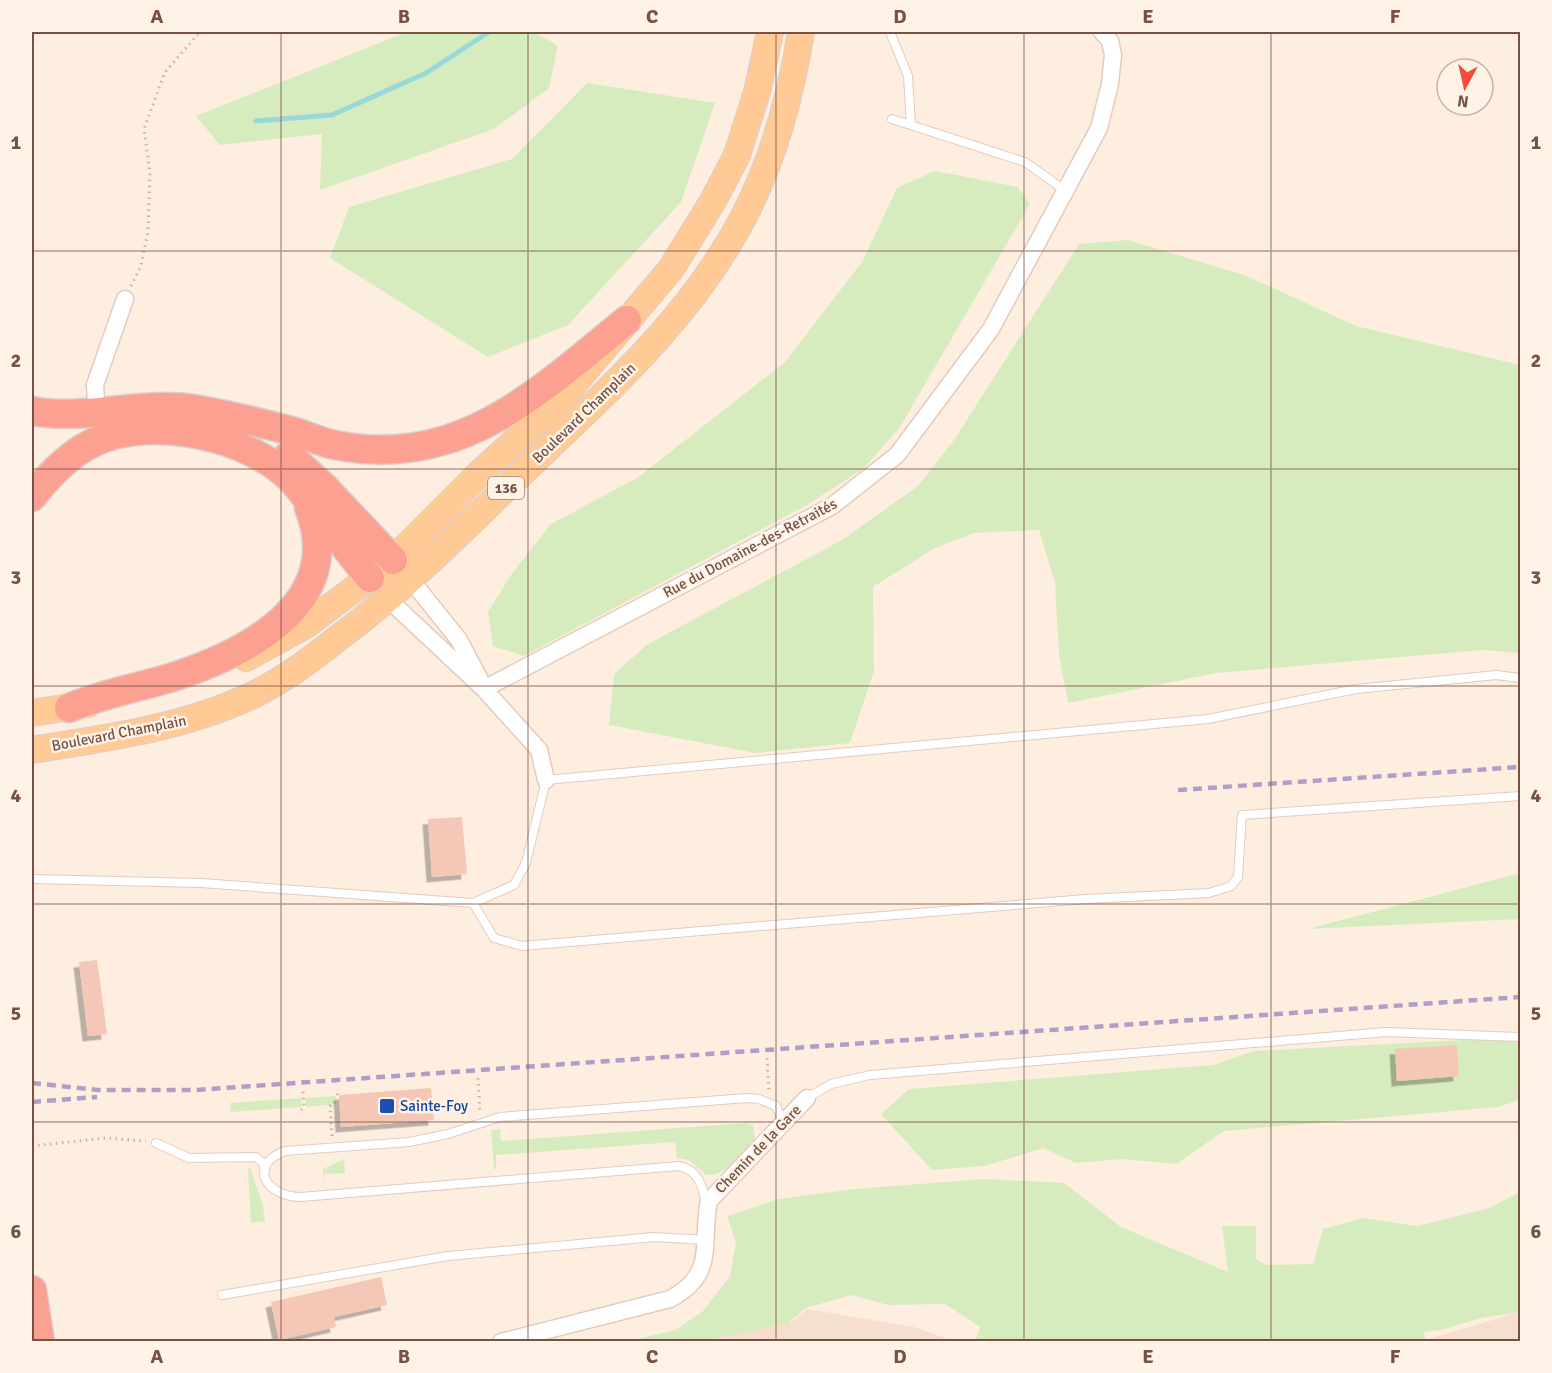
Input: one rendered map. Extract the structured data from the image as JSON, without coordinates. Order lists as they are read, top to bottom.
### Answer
{
  "streets": {
    "main road": ["Boulevard Champlain", "136"],
    "street": ["Rue du Domaine-des-Retraités", "Chemin de la Gare"]
  },
  "places": {
    "transit": ["Sainte-Foy"]
  },
  "north": "bottom",
  "grid": {
    "columns": [
      "A",
      "B",
      "C",
      "D",
      "E",
      "F"
    ],
    "rows": [
      "1",
      "2",
      "3",
      "4",
      "5",
      "6"
    ]
  }
}
